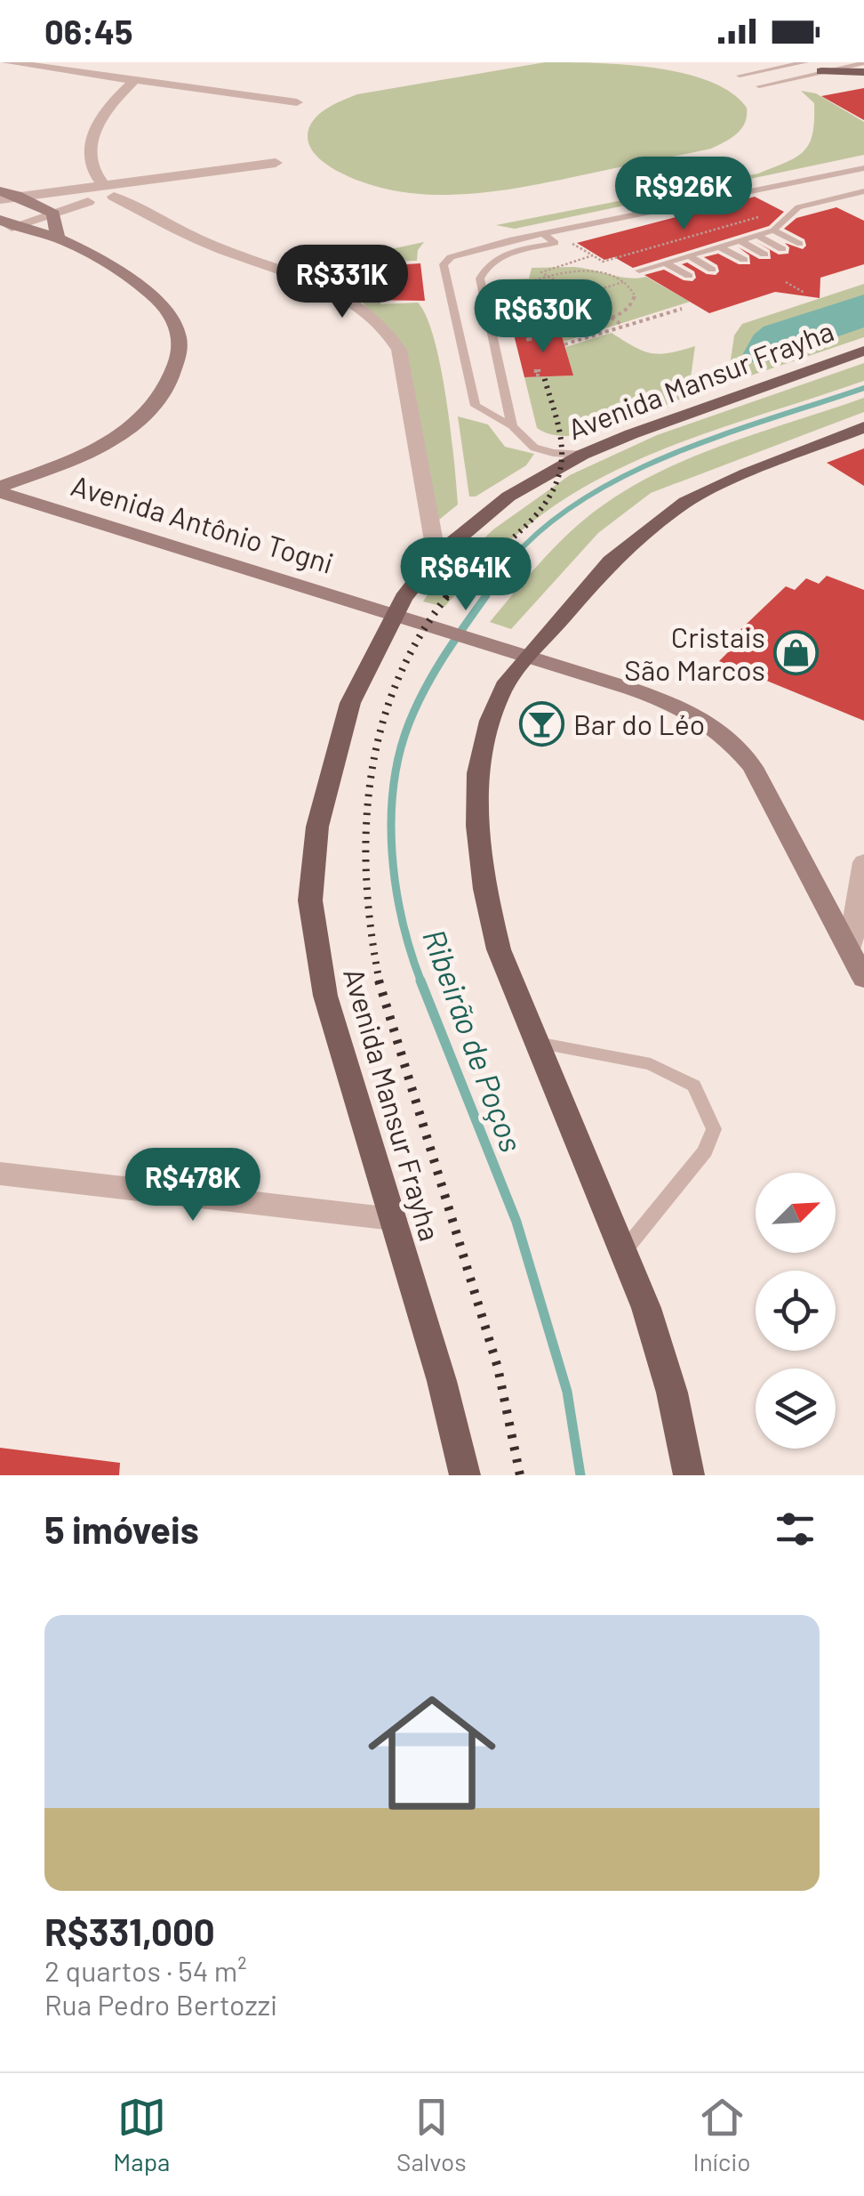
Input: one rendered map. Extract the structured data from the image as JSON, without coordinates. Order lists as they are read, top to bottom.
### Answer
{
  "streets": {
    "main road": ["Avenida Mansur Frayha"],
    "street": ["Avenida Antônio Togni"]
  },
  "crossings": [
    ["Avenida Mansur Frayha", "Avenida Antônio Togni"]
  ],
  "water": ["Ribeirão de Poços"],
  "places": {
    "shop": ["Cristais São Marcos"],
    "bar": ["Bar do Léo"]
  },
  "north": "top right",
  "page": {
    "status": "06:45",
    "price": [
      "R$926K",
      "R$331K",
      "R$630K",
      "R$641K",
      "R$478K"
    ],
    "heading": "5 imóveis",
    "list": [
      {
        "name": "R$331,000",
        "note": "2 quartos · 54 m² · Rua Pedro Bertozzi"
      }
    ],
    "tabs": ["Mapa", "Salvos", "Início"]
  }
}
